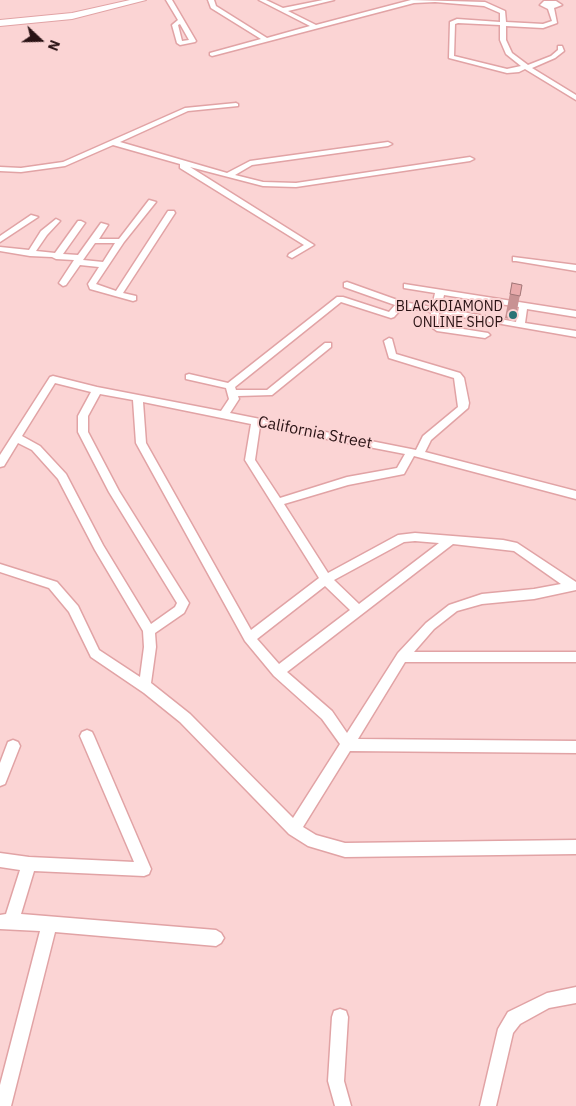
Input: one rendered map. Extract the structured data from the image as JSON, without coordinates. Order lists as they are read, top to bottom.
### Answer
{
  "streets": {
    "street": ["California Street"]
  },
  "places": ["BLACKDIAMOND ONLINE SHOP"],
  "north": "right"
}
